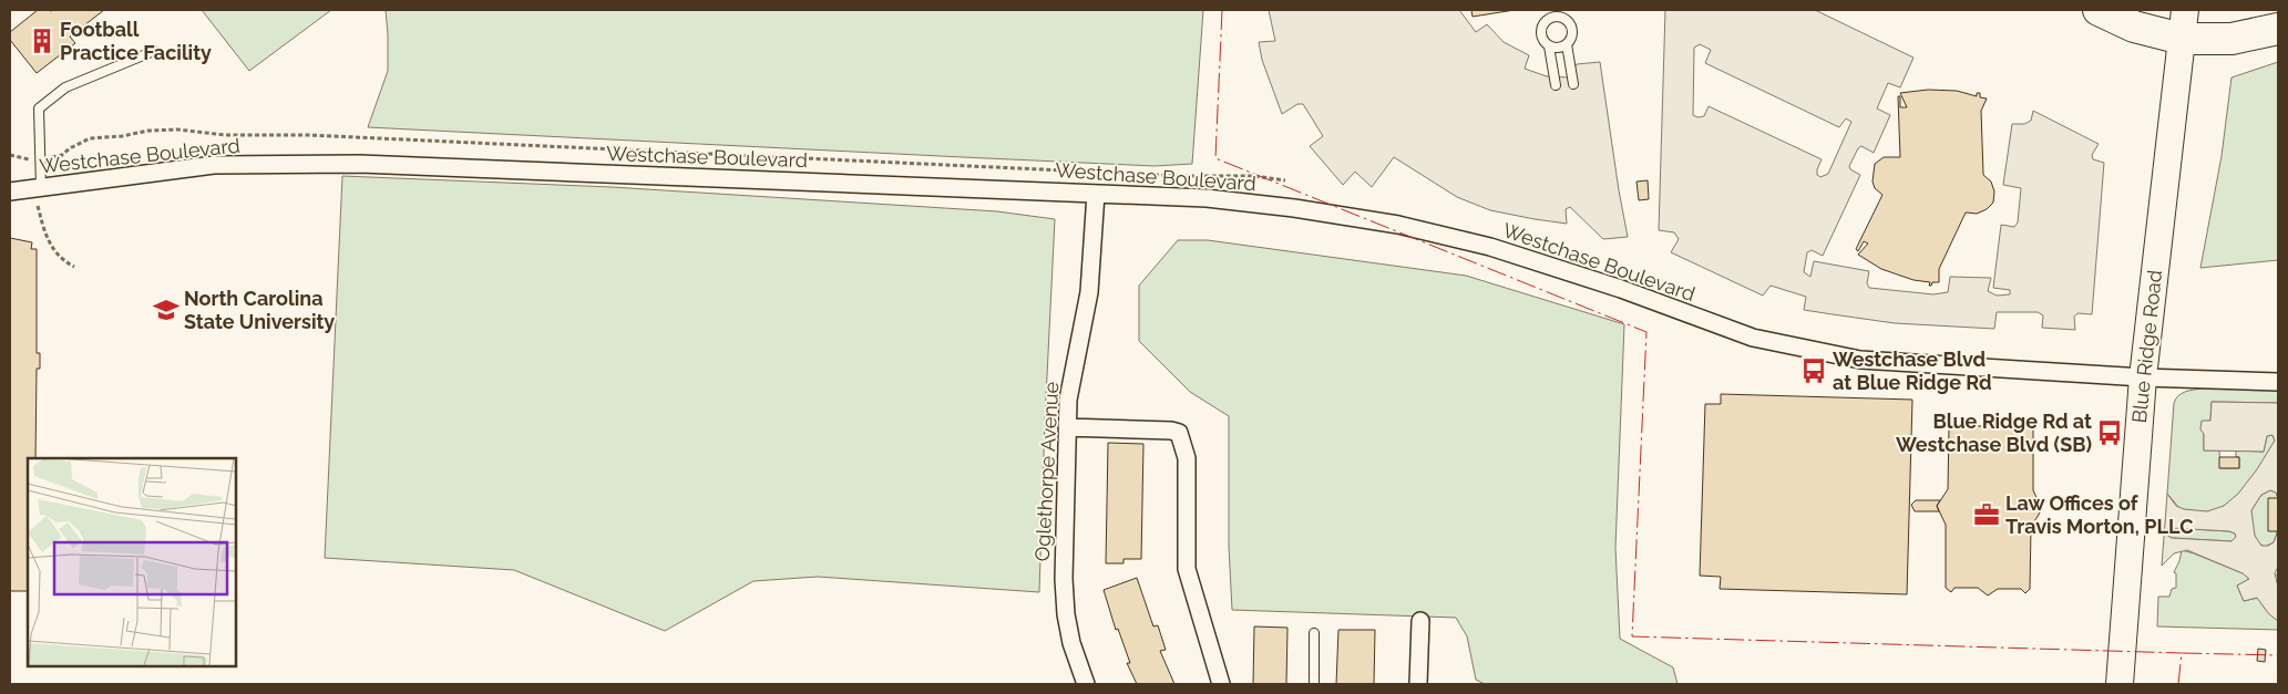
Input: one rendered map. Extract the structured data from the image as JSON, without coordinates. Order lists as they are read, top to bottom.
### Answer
{
  "streets": {
    "main road": ["Blue Ridge Road"],
    "street": ["Westchase Boulevard", "Oglethorpe Avenue"]
  },
  "crossings": [
    ["Westchase Boulevard", "Blue Ridge Road"],
    ["Westchase Boulevard", "Oglethorpe Avenue"]
  ],
  "places": {
    "building": ["Football Practice Facility"],
    "school or university": ["North Carolina State University"],
    "bus stop": ["Westchase Blvd at Blue Ridge Rd", "Blue Ridge Rd at Westchase Blvd (SB)"],
    "office": ["Law Offices of Travis Morton, PLLC"]
  }
}
